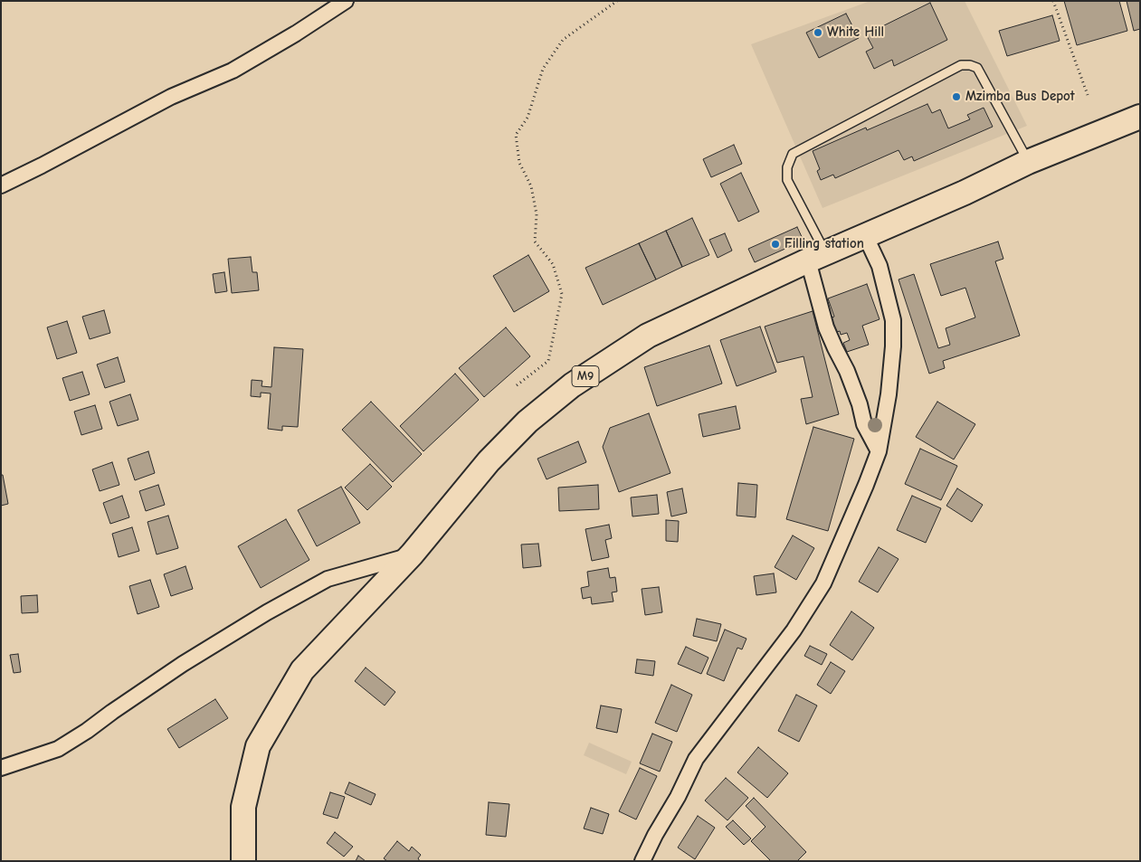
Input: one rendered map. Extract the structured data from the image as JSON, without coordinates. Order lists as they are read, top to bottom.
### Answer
{
  "streets": {
    "main road": ["M9"]
  },
  "places": ["White Hill", "Mzimba Bus Depot", "Filling station"]
}
